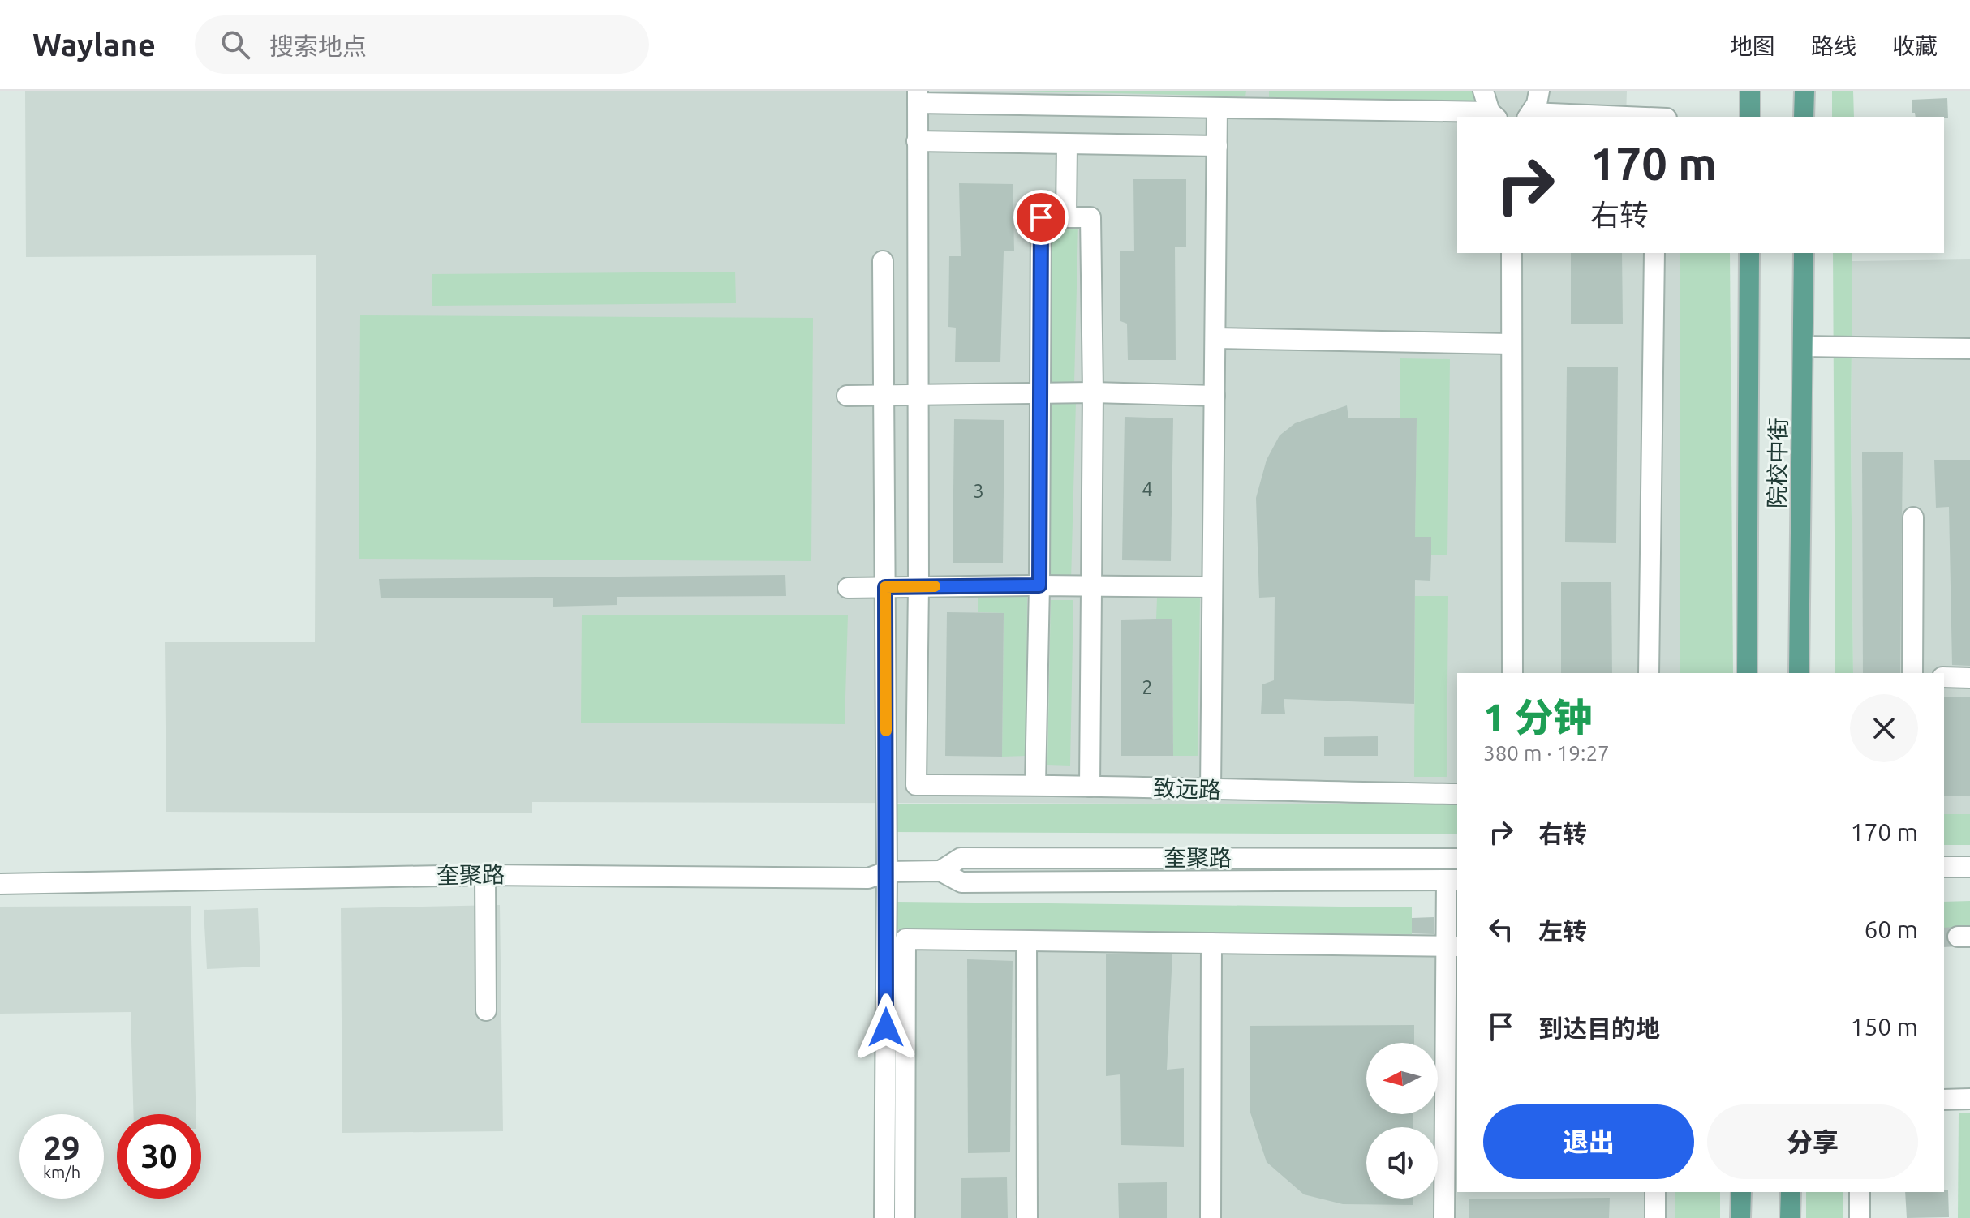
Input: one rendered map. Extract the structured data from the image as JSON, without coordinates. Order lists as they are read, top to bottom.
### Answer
{
  "streets": {
    "main road": ["院校中街"],
    "street": ["致远路", "奎聚路"]
  },
  "house_numbers": ["4", "3", "2"],
  "north": "left",
  "page": {
    "header": "Waylane",
    "search": "搜索地点",
    "nav": ["地图", "路线", "收藏"],
    "turn": ["170 m", "右转"],
    "heading": ["1 分钟", "380 m · 19:27"],
    "list": [
      {
        "name": "右转",
        "value": "170 m"
      },
      {
        "name": "左转",
        "value": "60 m"
      },
      {
        "name": "到达目的地",
        "value": "150 m"
      }
    ],
    "buttons": ["退出", "分享"],
    "speed": "29 km/h",
    "limit": "30"
  }
}
